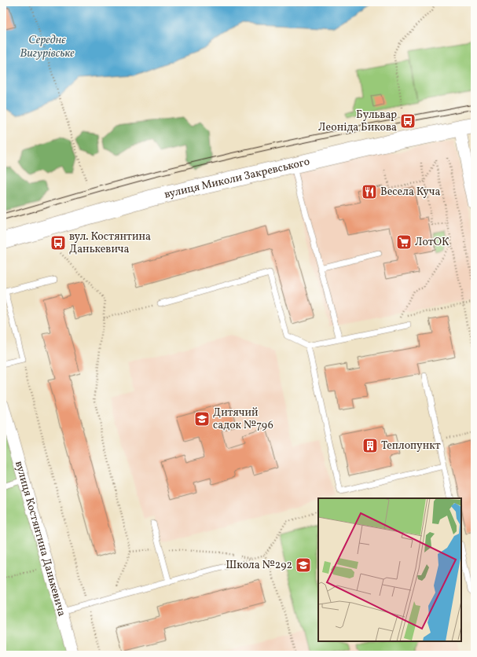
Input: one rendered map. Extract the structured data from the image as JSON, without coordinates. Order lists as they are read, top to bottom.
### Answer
{
  "streets": {
    "street": ["вулиця Миколи Закревського", "вулиця Костянтина Данькевича"]
  },
  "water": ["Середнє Вигурівське"],
  "places": {
    "bus stop": ["Бульвар Леоніда Бикова", "вул. Костянтина Данькевича"],
    "restaurant": ["Весела Куча"],
    "supermarket": ["ЛотОК"],
    "school or university": ["Дитячий садок №796", "Школа №292"],
    "building": ["Теплопункт"]
  }
}
